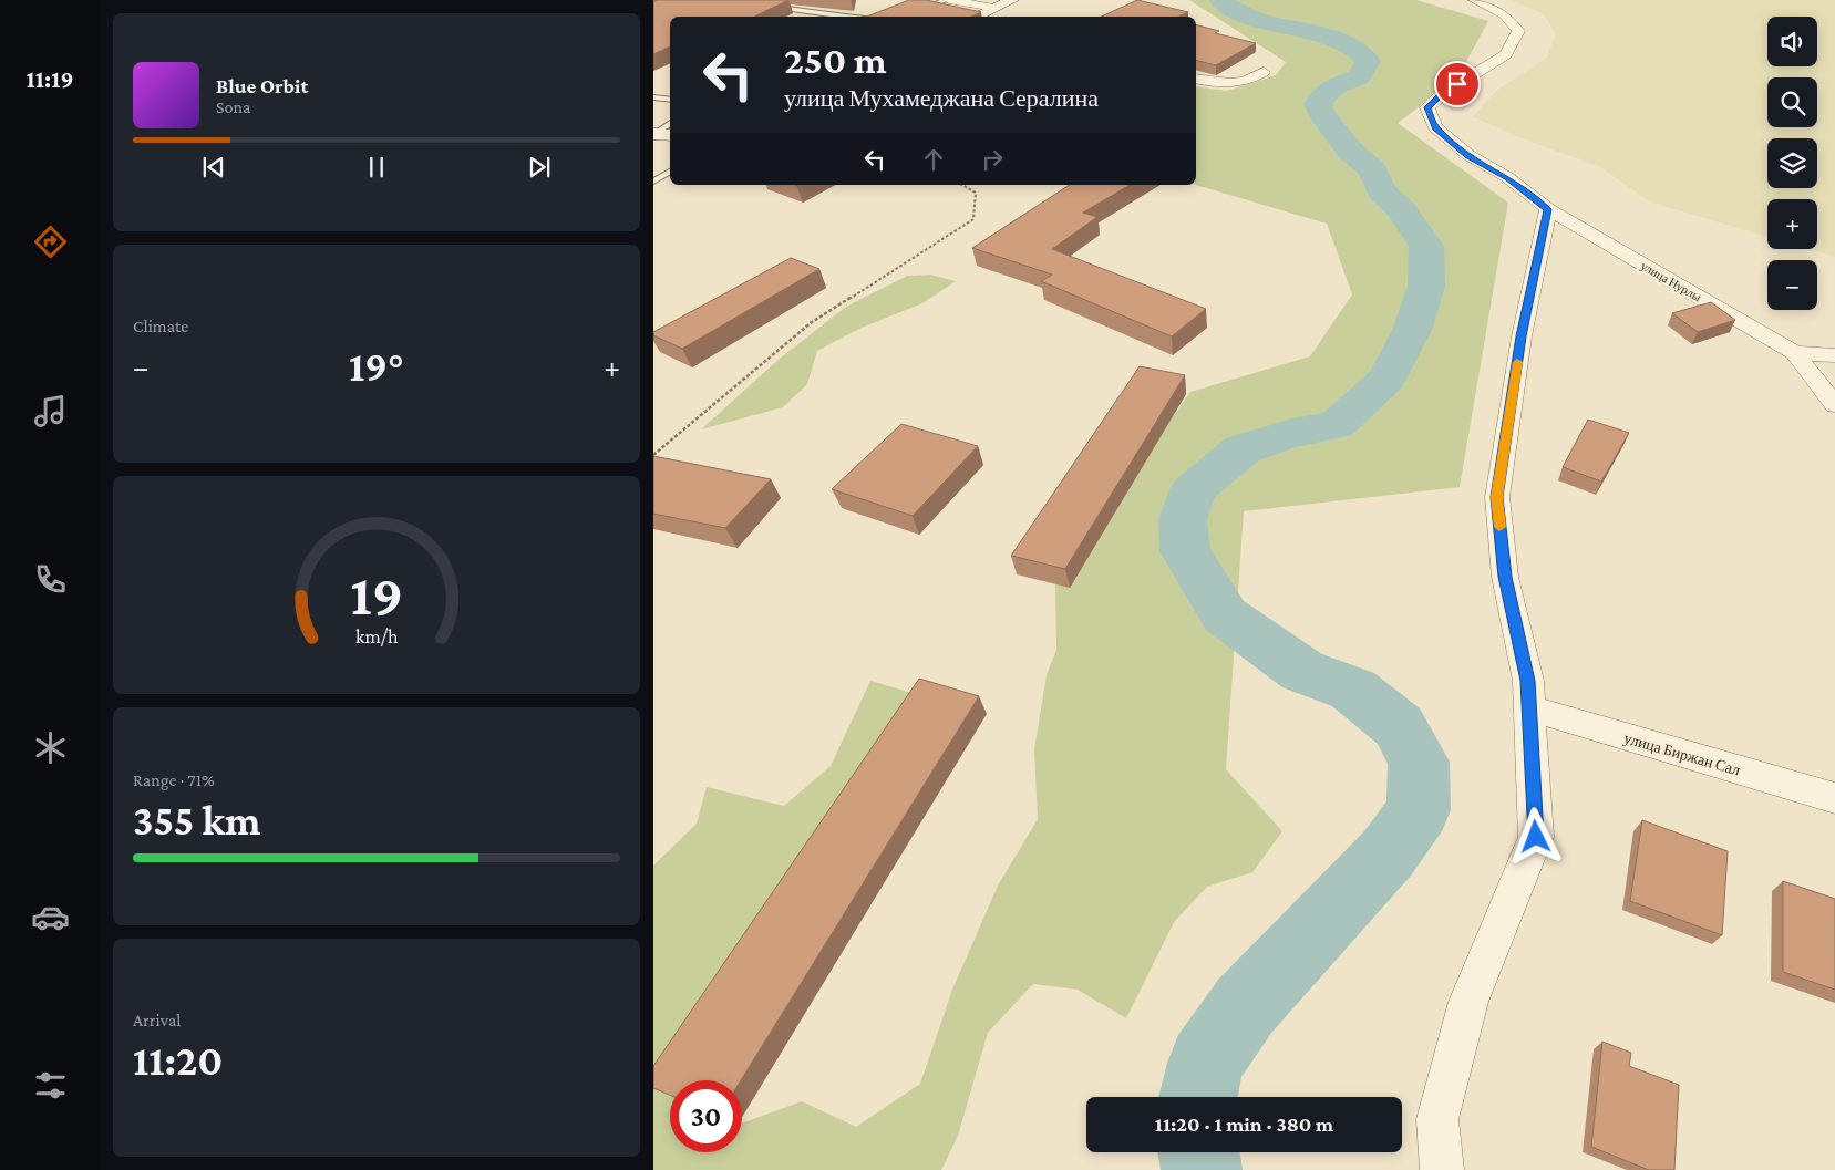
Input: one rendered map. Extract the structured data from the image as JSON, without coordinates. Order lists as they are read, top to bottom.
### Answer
{
  "streets": {
    "street": ["улица Нурлы", "улица Биржан Сал"]
  },
  "page": {
    "tabs": "11:19",
    "map_buttons": ["+", "−"],
    "turn": ["250 m", "улица Мухамеджана Сералина"],
    "song": ["Blue Orbit", "Sona"],
    "tile": [
      "Climate",
      ["Range · 71%", "355 km"],
      ["Arrival", "11:20"]
    ],
    "heat": ["−", "19°", "+"],
    "limit": "30",
    "trip": "11:20 · 1 min · 380 m",
    "gauge": ["19", "km/h"]
  }
}
